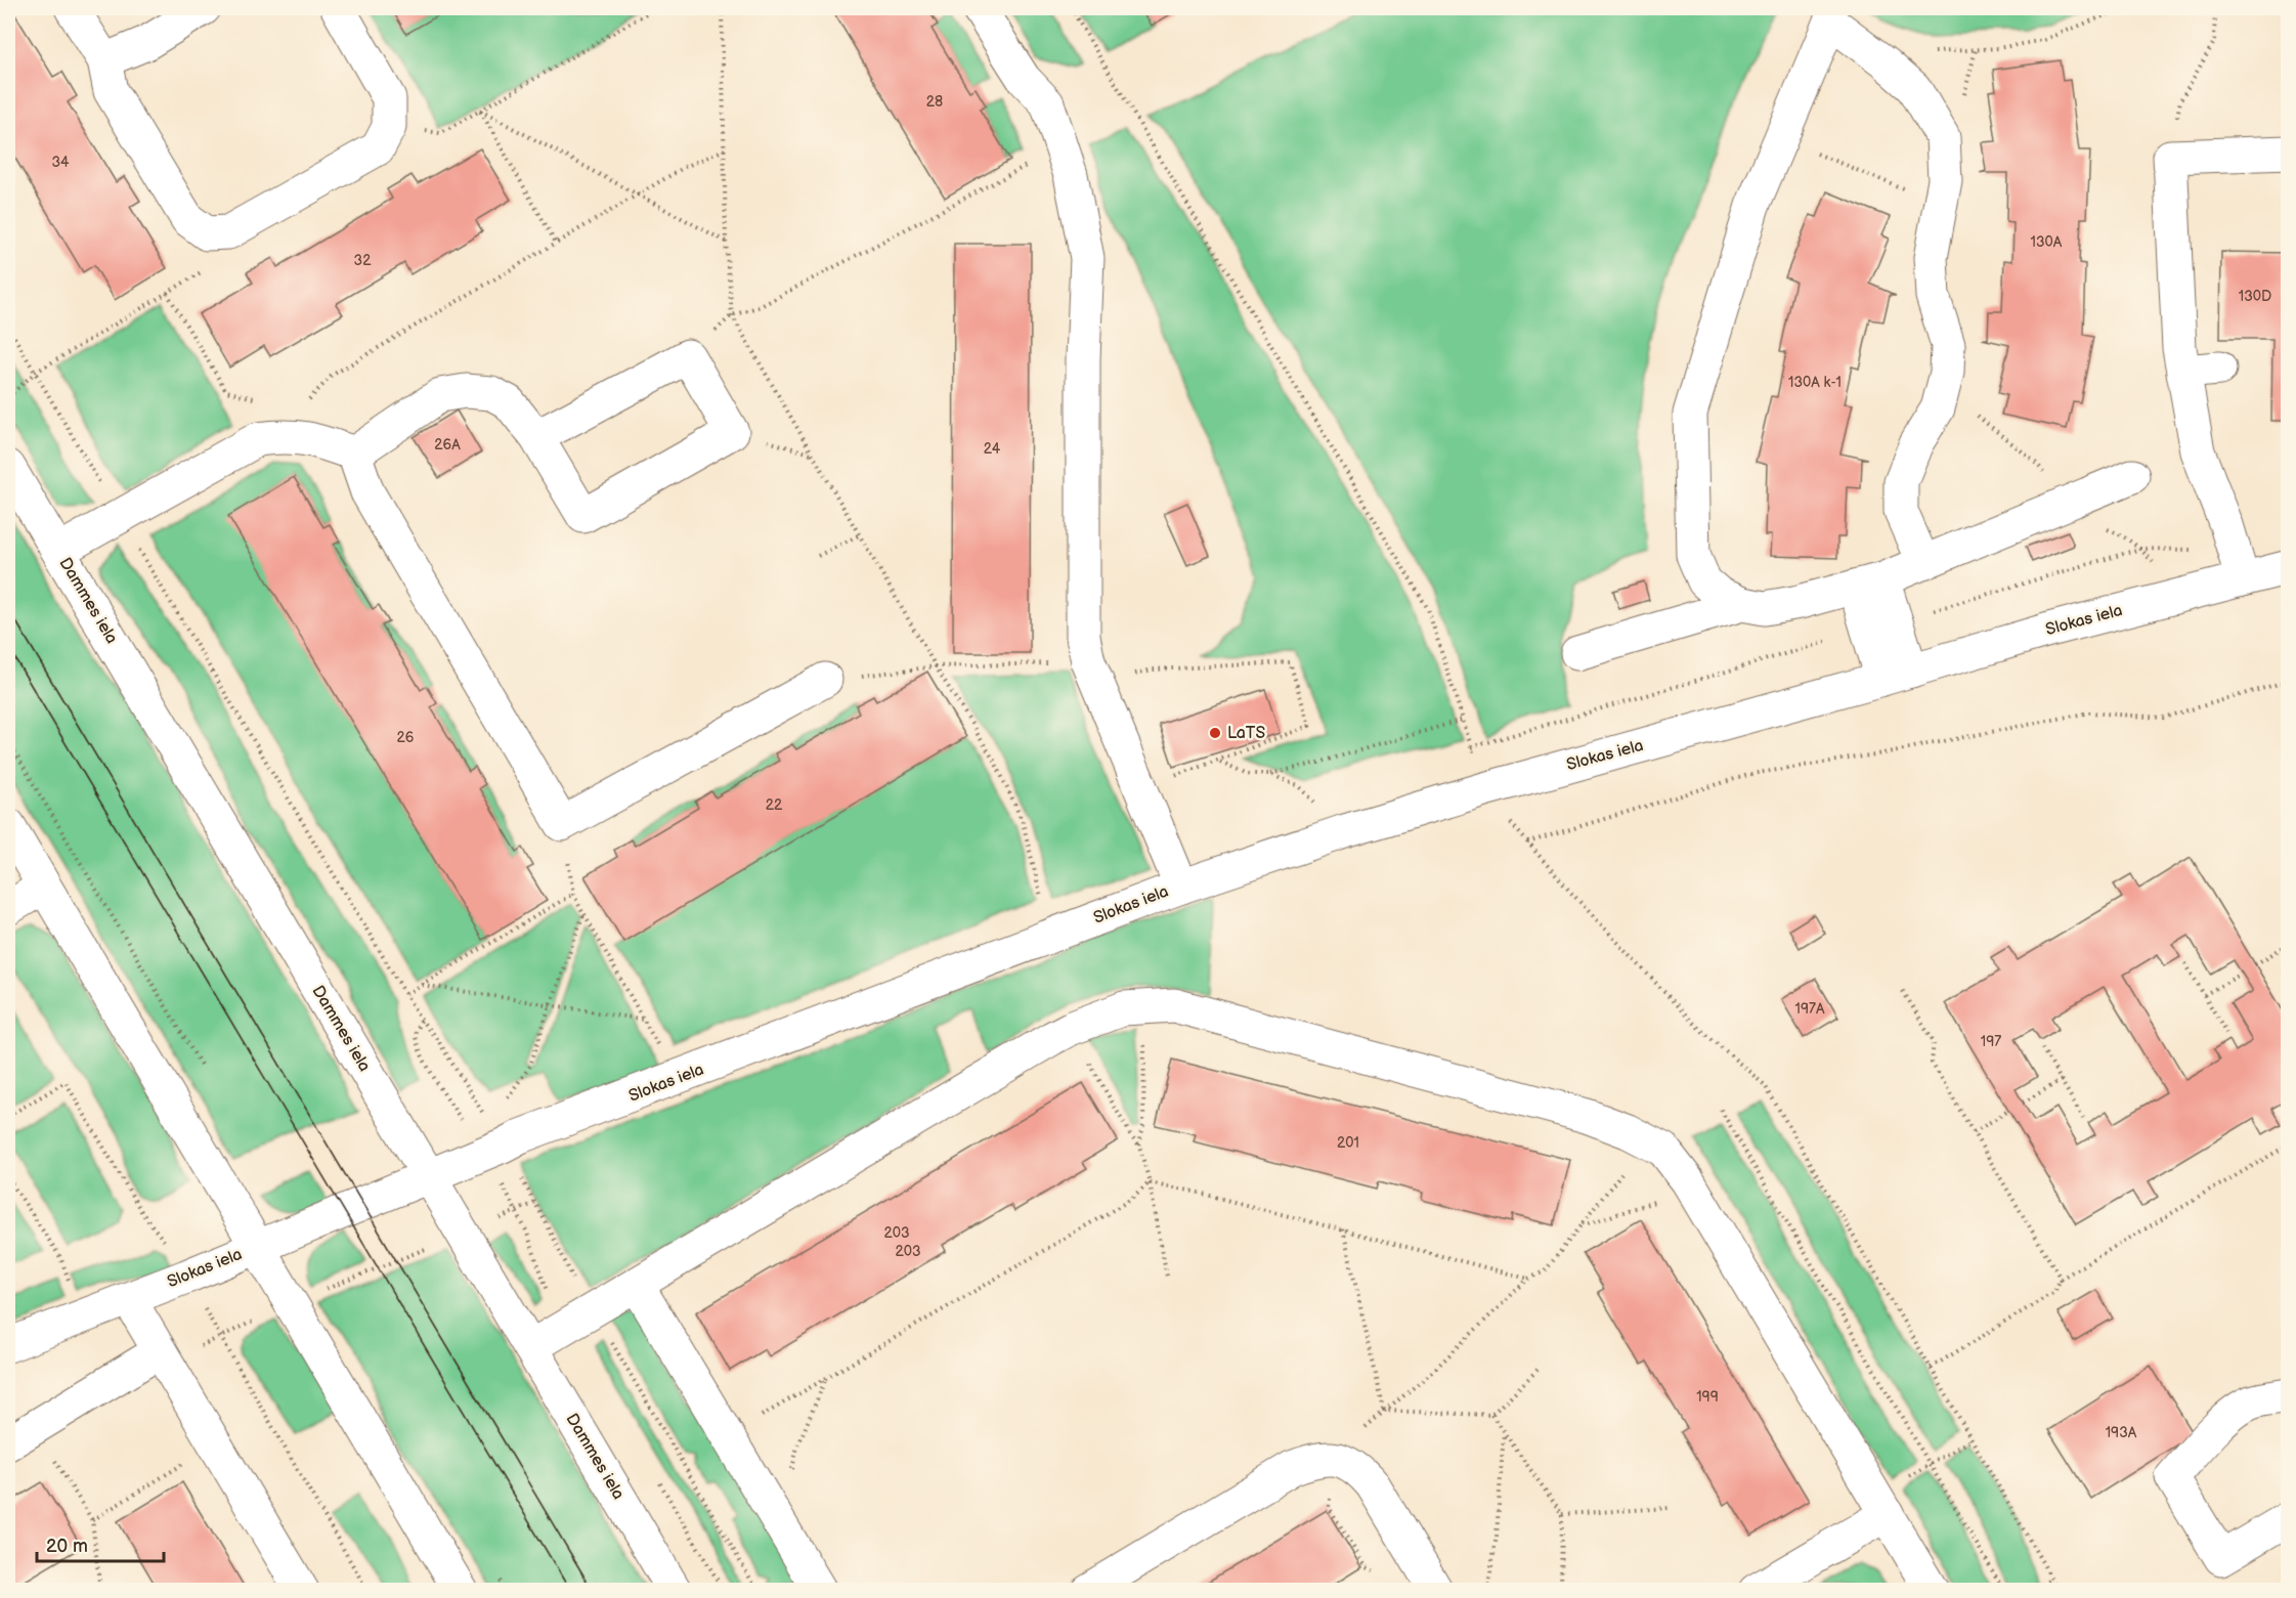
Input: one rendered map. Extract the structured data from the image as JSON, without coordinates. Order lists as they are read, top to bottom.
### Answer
{
  "streets": {
    "street": ["Dammes iela", "Slokas iela"]
  },
  "crossings": [
    ["Dammes iela", "Slokas iela"]
  ],
  "places": ["LaTS"],
  "house_numbers": [
    "28",
    "34",
    "130A",
    "32",
    "130D",
    "130A k-1",
    "26A",
    "24",
    "26",
    "22",
    "197A",
    "197",
    "201",
    "203",
    "203",
    "199",
    "193A"
  ],
  "scale_bar": "20 m"
}
